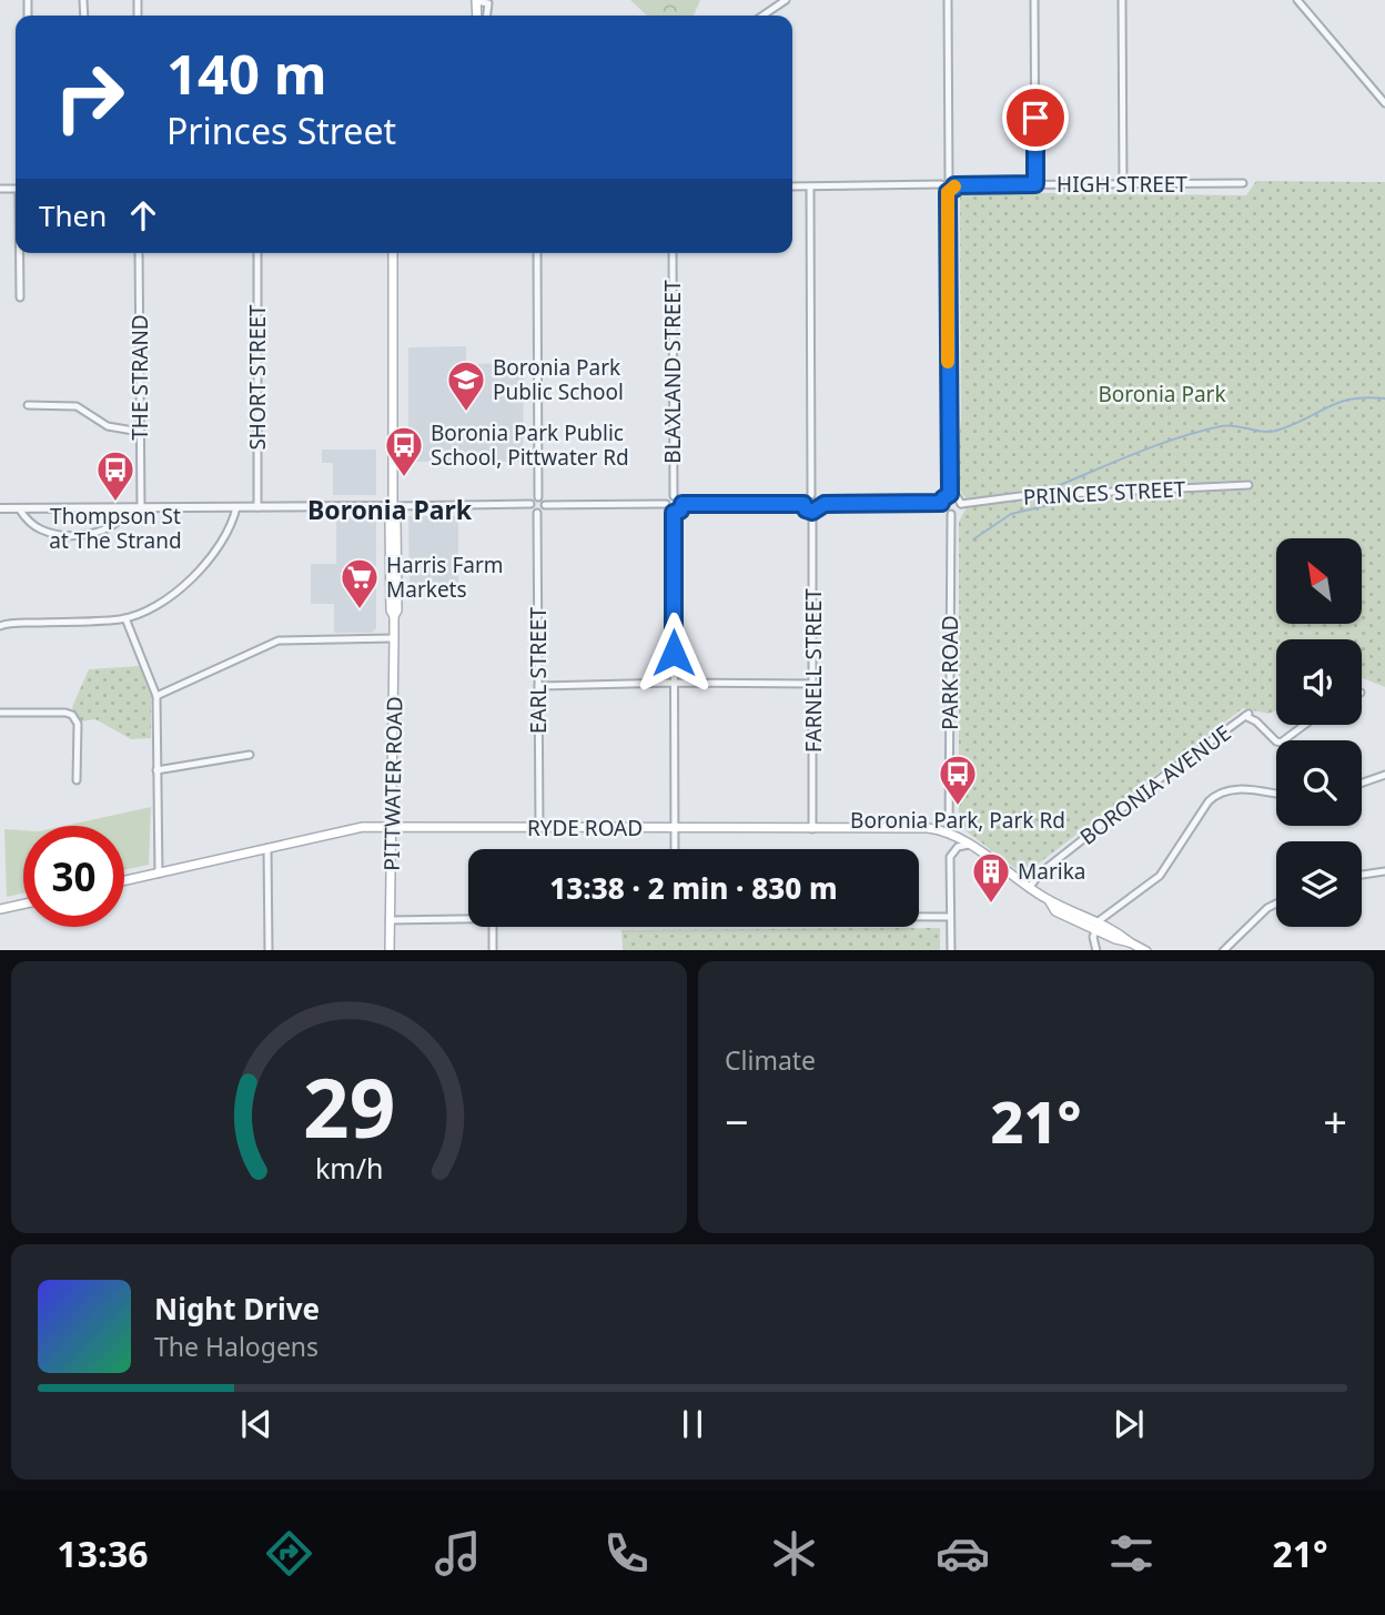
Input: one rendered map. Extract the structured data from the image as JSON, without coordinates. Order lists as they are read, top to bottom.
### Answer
{
  "streets": {
    "main road": ["PITTWATER ROAD", "RYDE ROAD"],
    "street": [
      "HIGH STREET",
      "BLAXLAND STREET",
      "THE STRAND",
      "SHORT STREET",
      "PRINCES STREET",
      "EARL STREET",
      "FARNELL STREET",
      "PARK ROAD",
      "BORONIA AVENUE"
    ]
  },
  "crossings": [
    ["PRINCES STREET", "PARK ROAD"],
    ["EARL STREET", "RYDE ROAD"],
    ["FARNELL STREET", "RYDE ROAD"],
    ["PARK ROAD", "RYDE ROAD"],
    ["PITTWATER ROAD", "RYDE ROAD"],
    ["BORONIA AVENUE", "RYDE ROAD"]
  ],
  "districts": ["Boronia Park"],
  "parks": ["Boronia Park"],
  "places": {
    "school or university": ["Boronia Park Public School"],
    "bus stop": ["Boronia Park Public School, Pittwater Rd", "Thompson St at The Strand", "Boronia Park, Park Rd"],
    "supermarket": ["Harris Farm Markets"],
    "building": ["Marika"]
  },
  "north": "top left",
  "page": {
    "turn": ["140 m", "Princes Street"],
    "then": "Then",
    "limit": "30",
    "trip": "13:38 · 2 min · 830 m",
    "tile": "Climate",
    "heat": ["−", "21°", "+"],
    "song": ["Night Drive", "The Halogens"],
    "tabs": ["13:36", "21°"],
    "gauge": ["29", "km/h"]
  }
}
